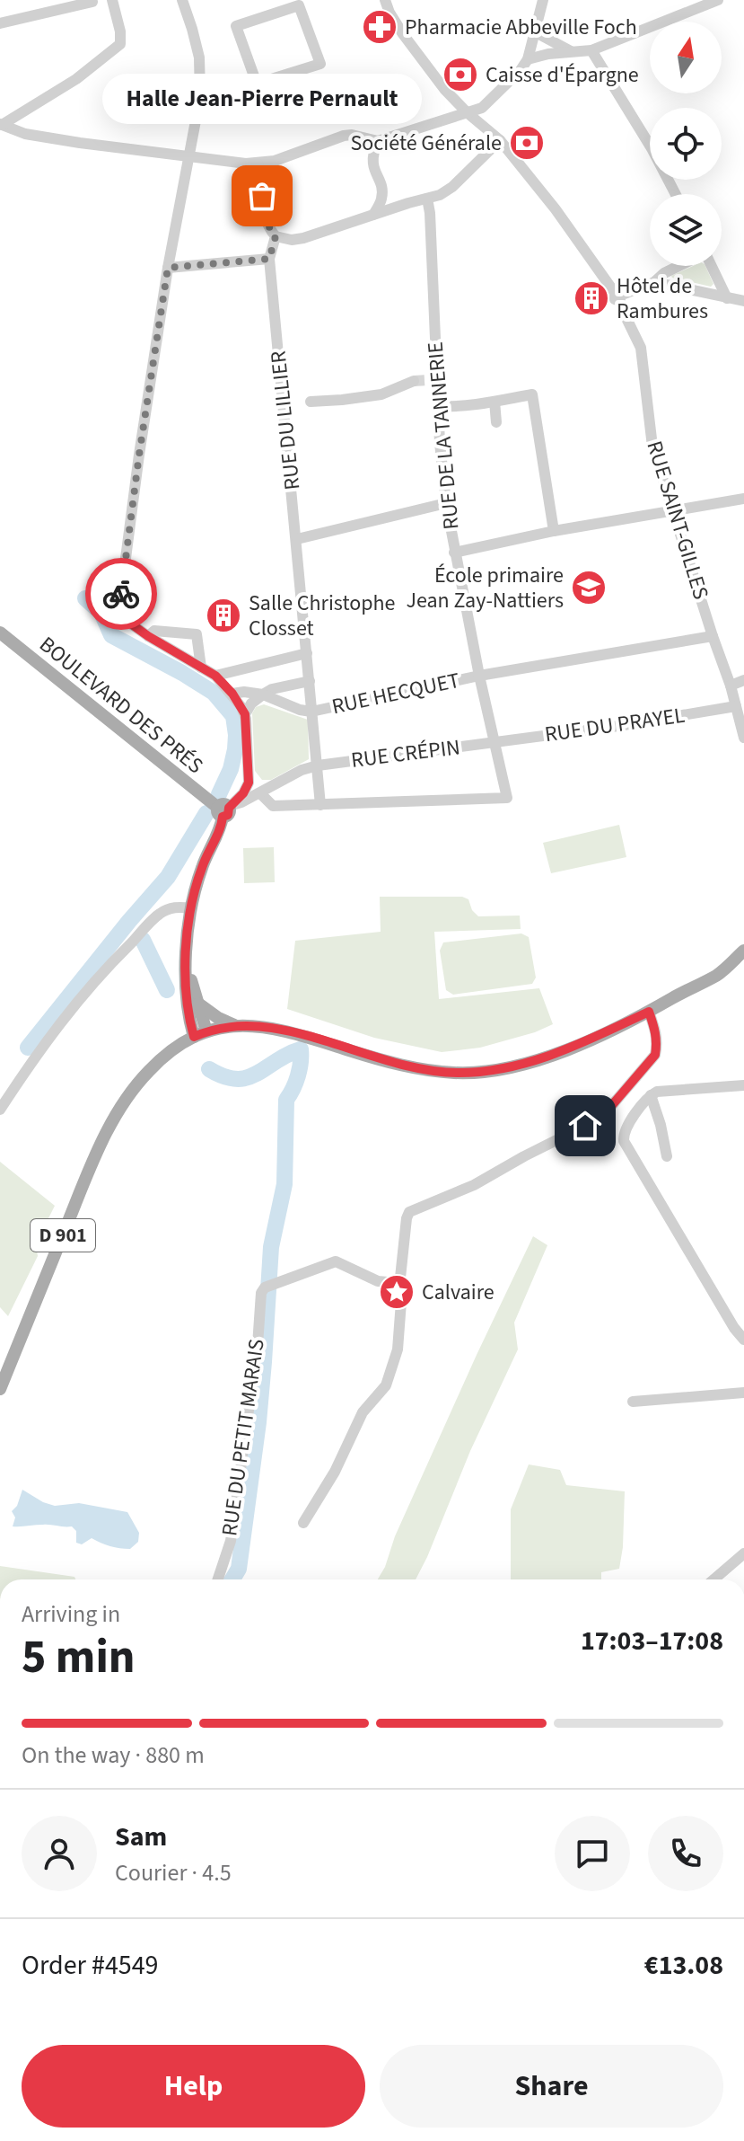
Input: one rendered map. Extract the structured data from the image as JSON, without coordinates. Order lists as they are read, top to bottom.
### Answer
{
  "streets": {
    "main road": ["BOULEVARD DES PRÉS", "D 901"],
    "street": [
      "RUE DU LILLIER",
      "RUE DE LA TANNERIE",
      "RUE SAINT-GILLES",
      "RUE HECQUET",
      "RUE DU PRAYEL",
      "RUE CRÉPIN",
      "RUE DU PETIT MARAIS"
    ]
  },
  "crossings": [
    ["RUE DU LILLIER", "RUE DE LA TANNERIE"],
    ["RUE DU LILLIER", "RUE HECQUET"],
    ["RUE DU LILLIER", "RUE CRÉPIN"],
    ["RUE DE LA TANNERIE", "RUE HECQUET"],
    ["RUE DE LA TANNERIE", "RUE DU PRAYEL"],
    ["RUE DE LA TANNERIE", "RUE CRÉPIN"],
    ["RUE SAINT-GILLES", "RUE HECQUET"],
    ["RUE SAINT-GILLES", "RUE DU PRAYEL"],
    ["BOULEVARD DES PRÉS", "RUE CRÉPIN"],
    ["RUE DU PRAYEL", "RUE CRÉPIN"]
  ],
  "places": {
    "pharmacy": ["Pharmacie Abbeville Foch"],
    "bank": ["Caisse d'Épargne", "Société Générale"],
    "other": ["Halle Jean-Pierre Pernault"],
    "building": ["Hôtel de Rambures", "Salle Christophe Closset"],
    "school or university": ["École primaire Jean Zay-Nattiers"],
    "place": ["Calvaire"]
  },
  "north": "top",
  "page": {
    "bubble": "Halle Jean-Pierre Pernault",
    "heading": ["5 min", "Arriving in", "17:03–17:08"],
    "panel": [
      "Sam",
      "Courier · 4.5",
      "Order #4549",
      "€13.08"
    ],
    "bar": "On the way · 880 m",
    "buttons": ["Help", "Share"]
  }
}
